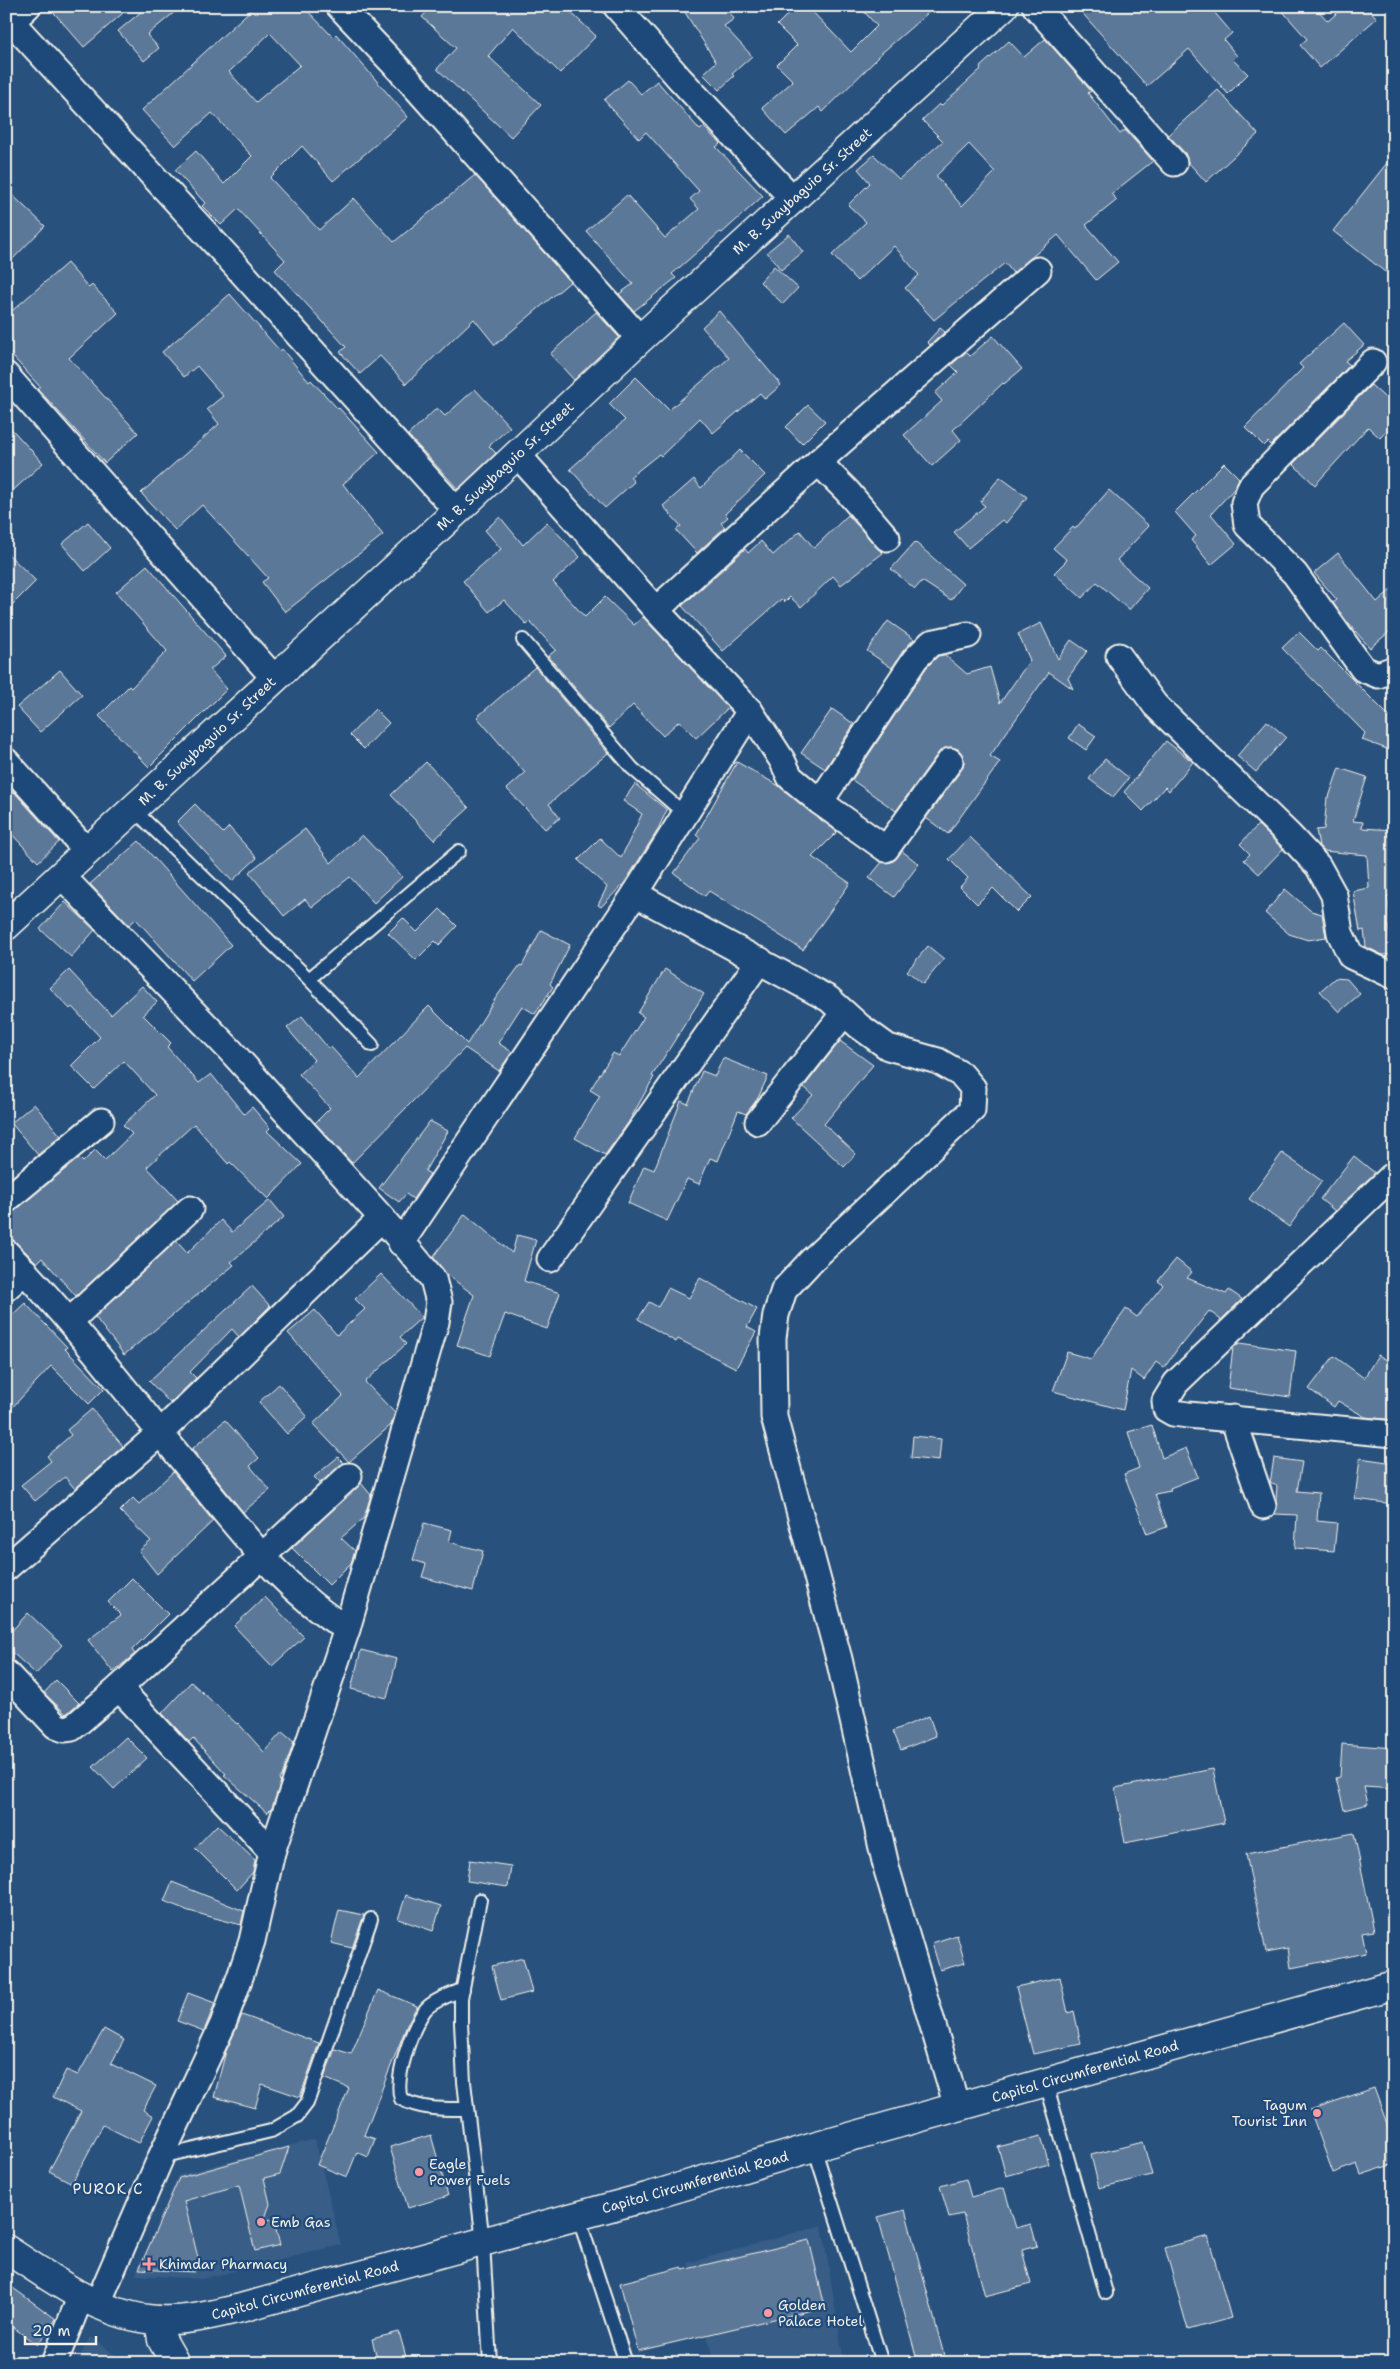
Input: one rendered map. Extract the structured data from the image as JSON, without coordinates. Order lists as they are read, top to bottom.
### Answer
{
  "streets": {
    "main road": ["M. B. Suaybaguio Sr. Street", "Capitol Circumferential Road"]
  },
  "districts": ["PUROK C"],
  "places": {
    "other": [
      "Tagum Tourist Inn",
      "Eagle Power Fuels",
      "Emb Gas",
      "Golden Palace Hotel"
    ],
    "health": ["Khimdar Pharmacy"]
  },
  "scale_bar": "20 m"
}
